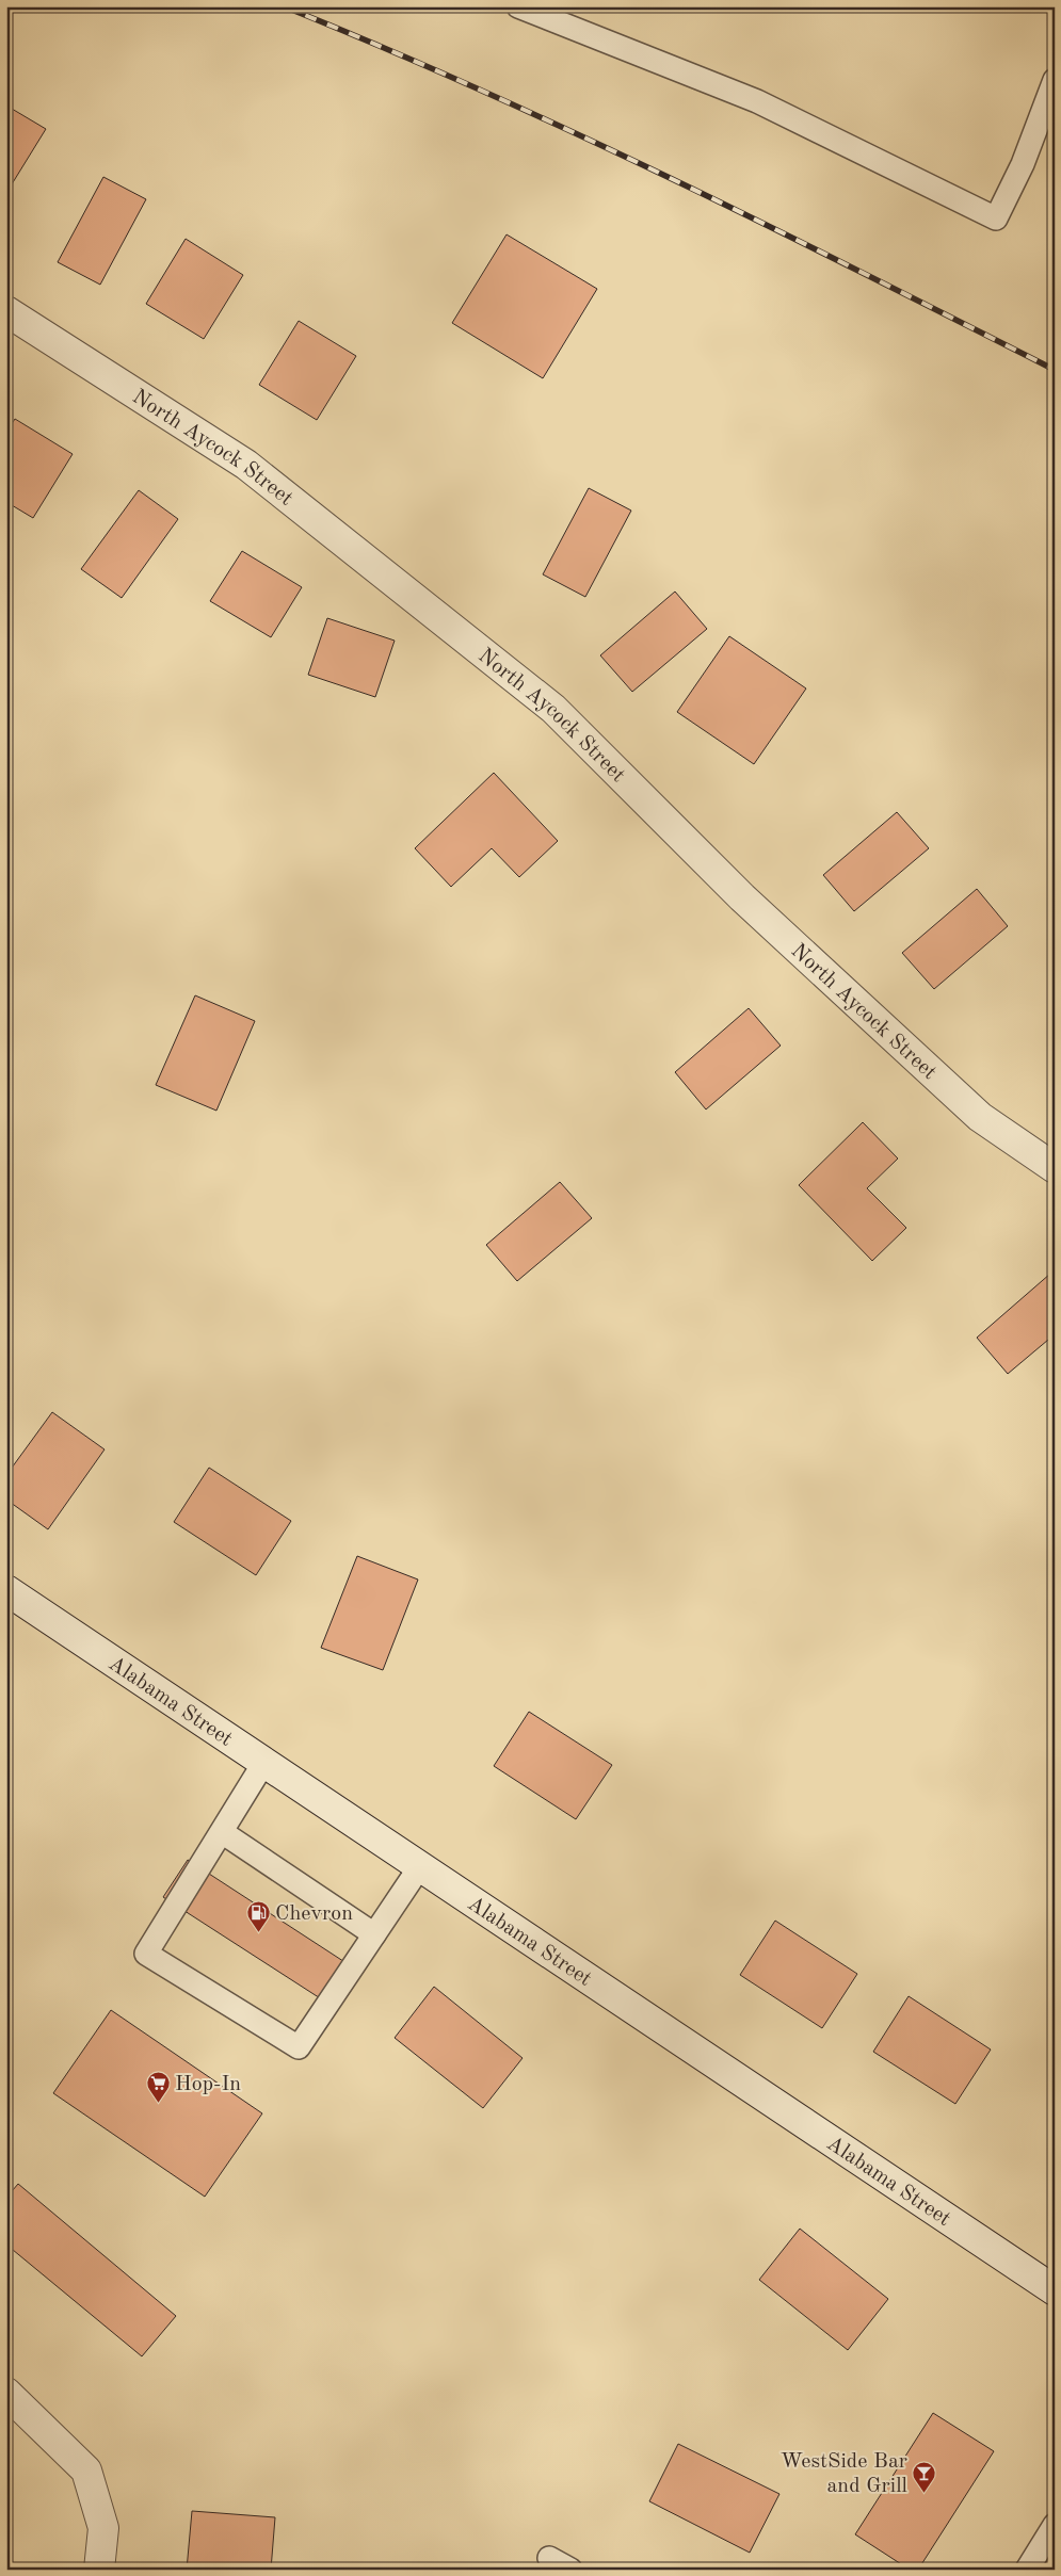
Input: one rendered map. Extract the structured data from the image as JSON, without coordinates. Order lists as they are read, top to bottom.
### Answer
{
  "streets": {
    "street": ["North Aycock Street", "Alabama Street"]
  },
  "places": {
    "fuel station": ["Chevron"],
    "supermarket": ["Hop-In"],
    "bar": ["WestSide Bar and Grill"]
  }
}
